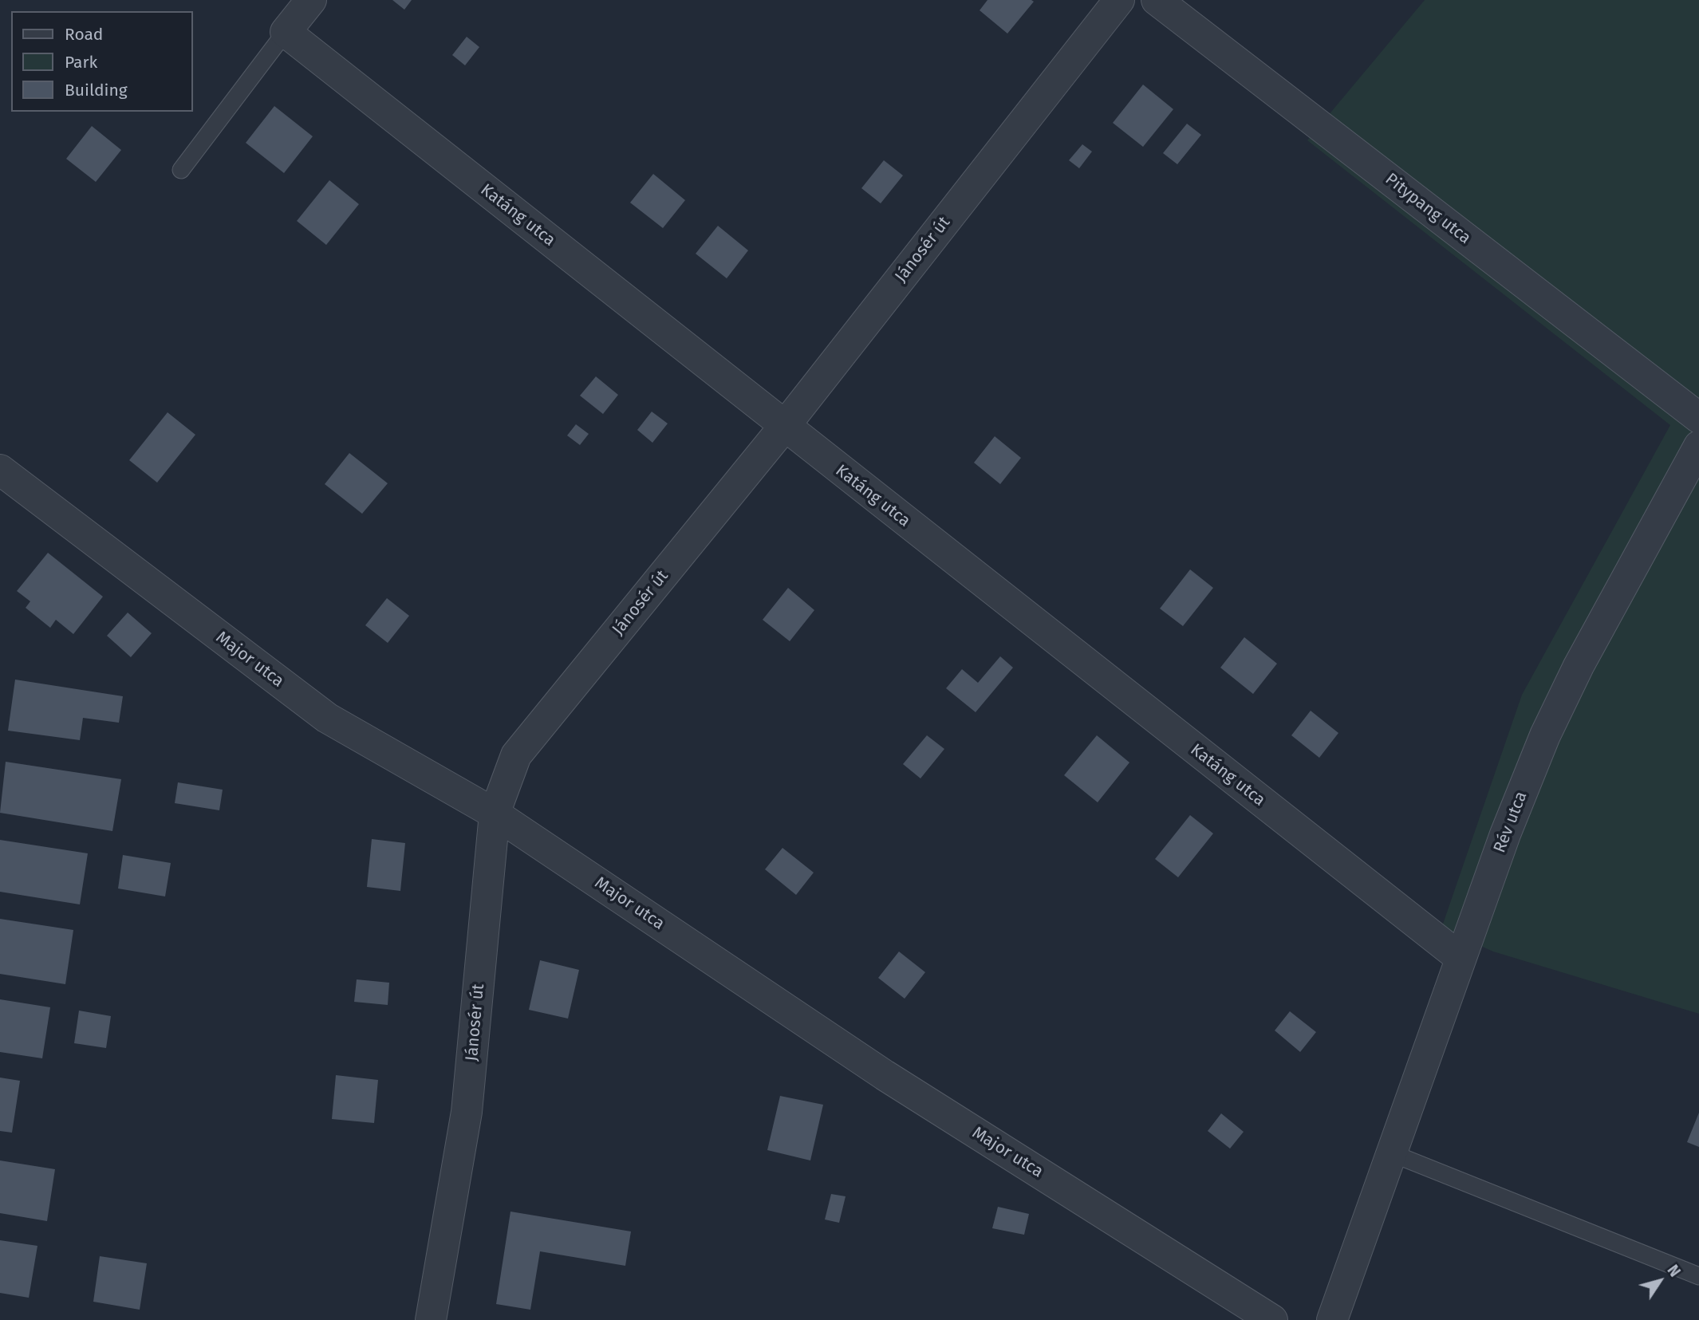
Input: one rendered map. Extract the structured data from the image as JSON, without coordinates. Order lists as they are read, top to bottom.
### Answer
{
  "streets": {
    "street": [
      "Pitypang utca",
      "Katáng utca",
      "Jánosér út",
      "Major utca",
      "Rév utca"
    ]
  },
  "crossings": [
    ["Katáng utca", "Jánosér út"],
    ["Katáng utca", "Rév utca"],
    ["Jánosér út", "Major utca"]
  ],
  "legend": ["Road", "Park", "Building"],
  "north": "top right"
}
